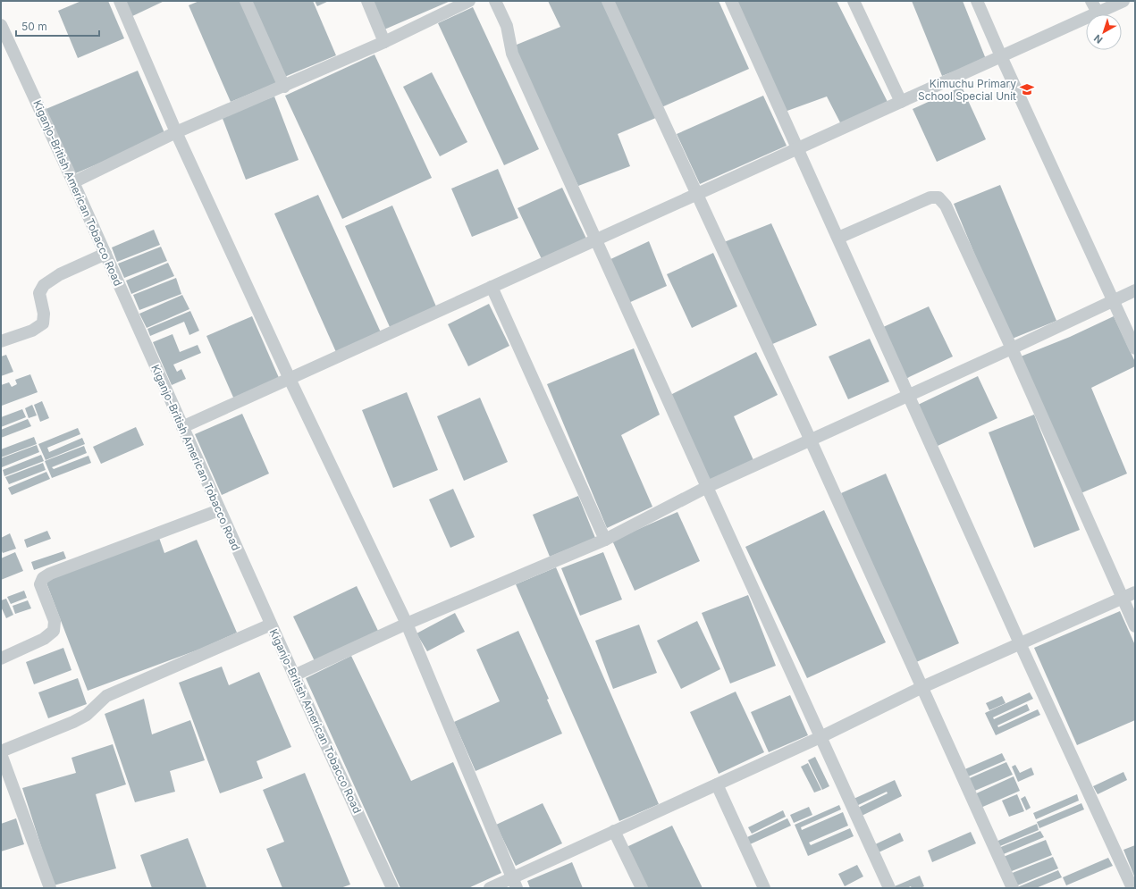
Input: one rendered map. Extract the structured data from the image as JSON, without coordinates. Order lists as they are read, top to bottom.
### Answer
{
  "streets": {
    "street": ["Kiganjo-British American Tobacco Road"]
  },
  "places": {
    "school or university": ["Kimuchu Primary School Special Unit"]
  },
  "scale_bar": "50 m",
  "north": "bottom left"
}
